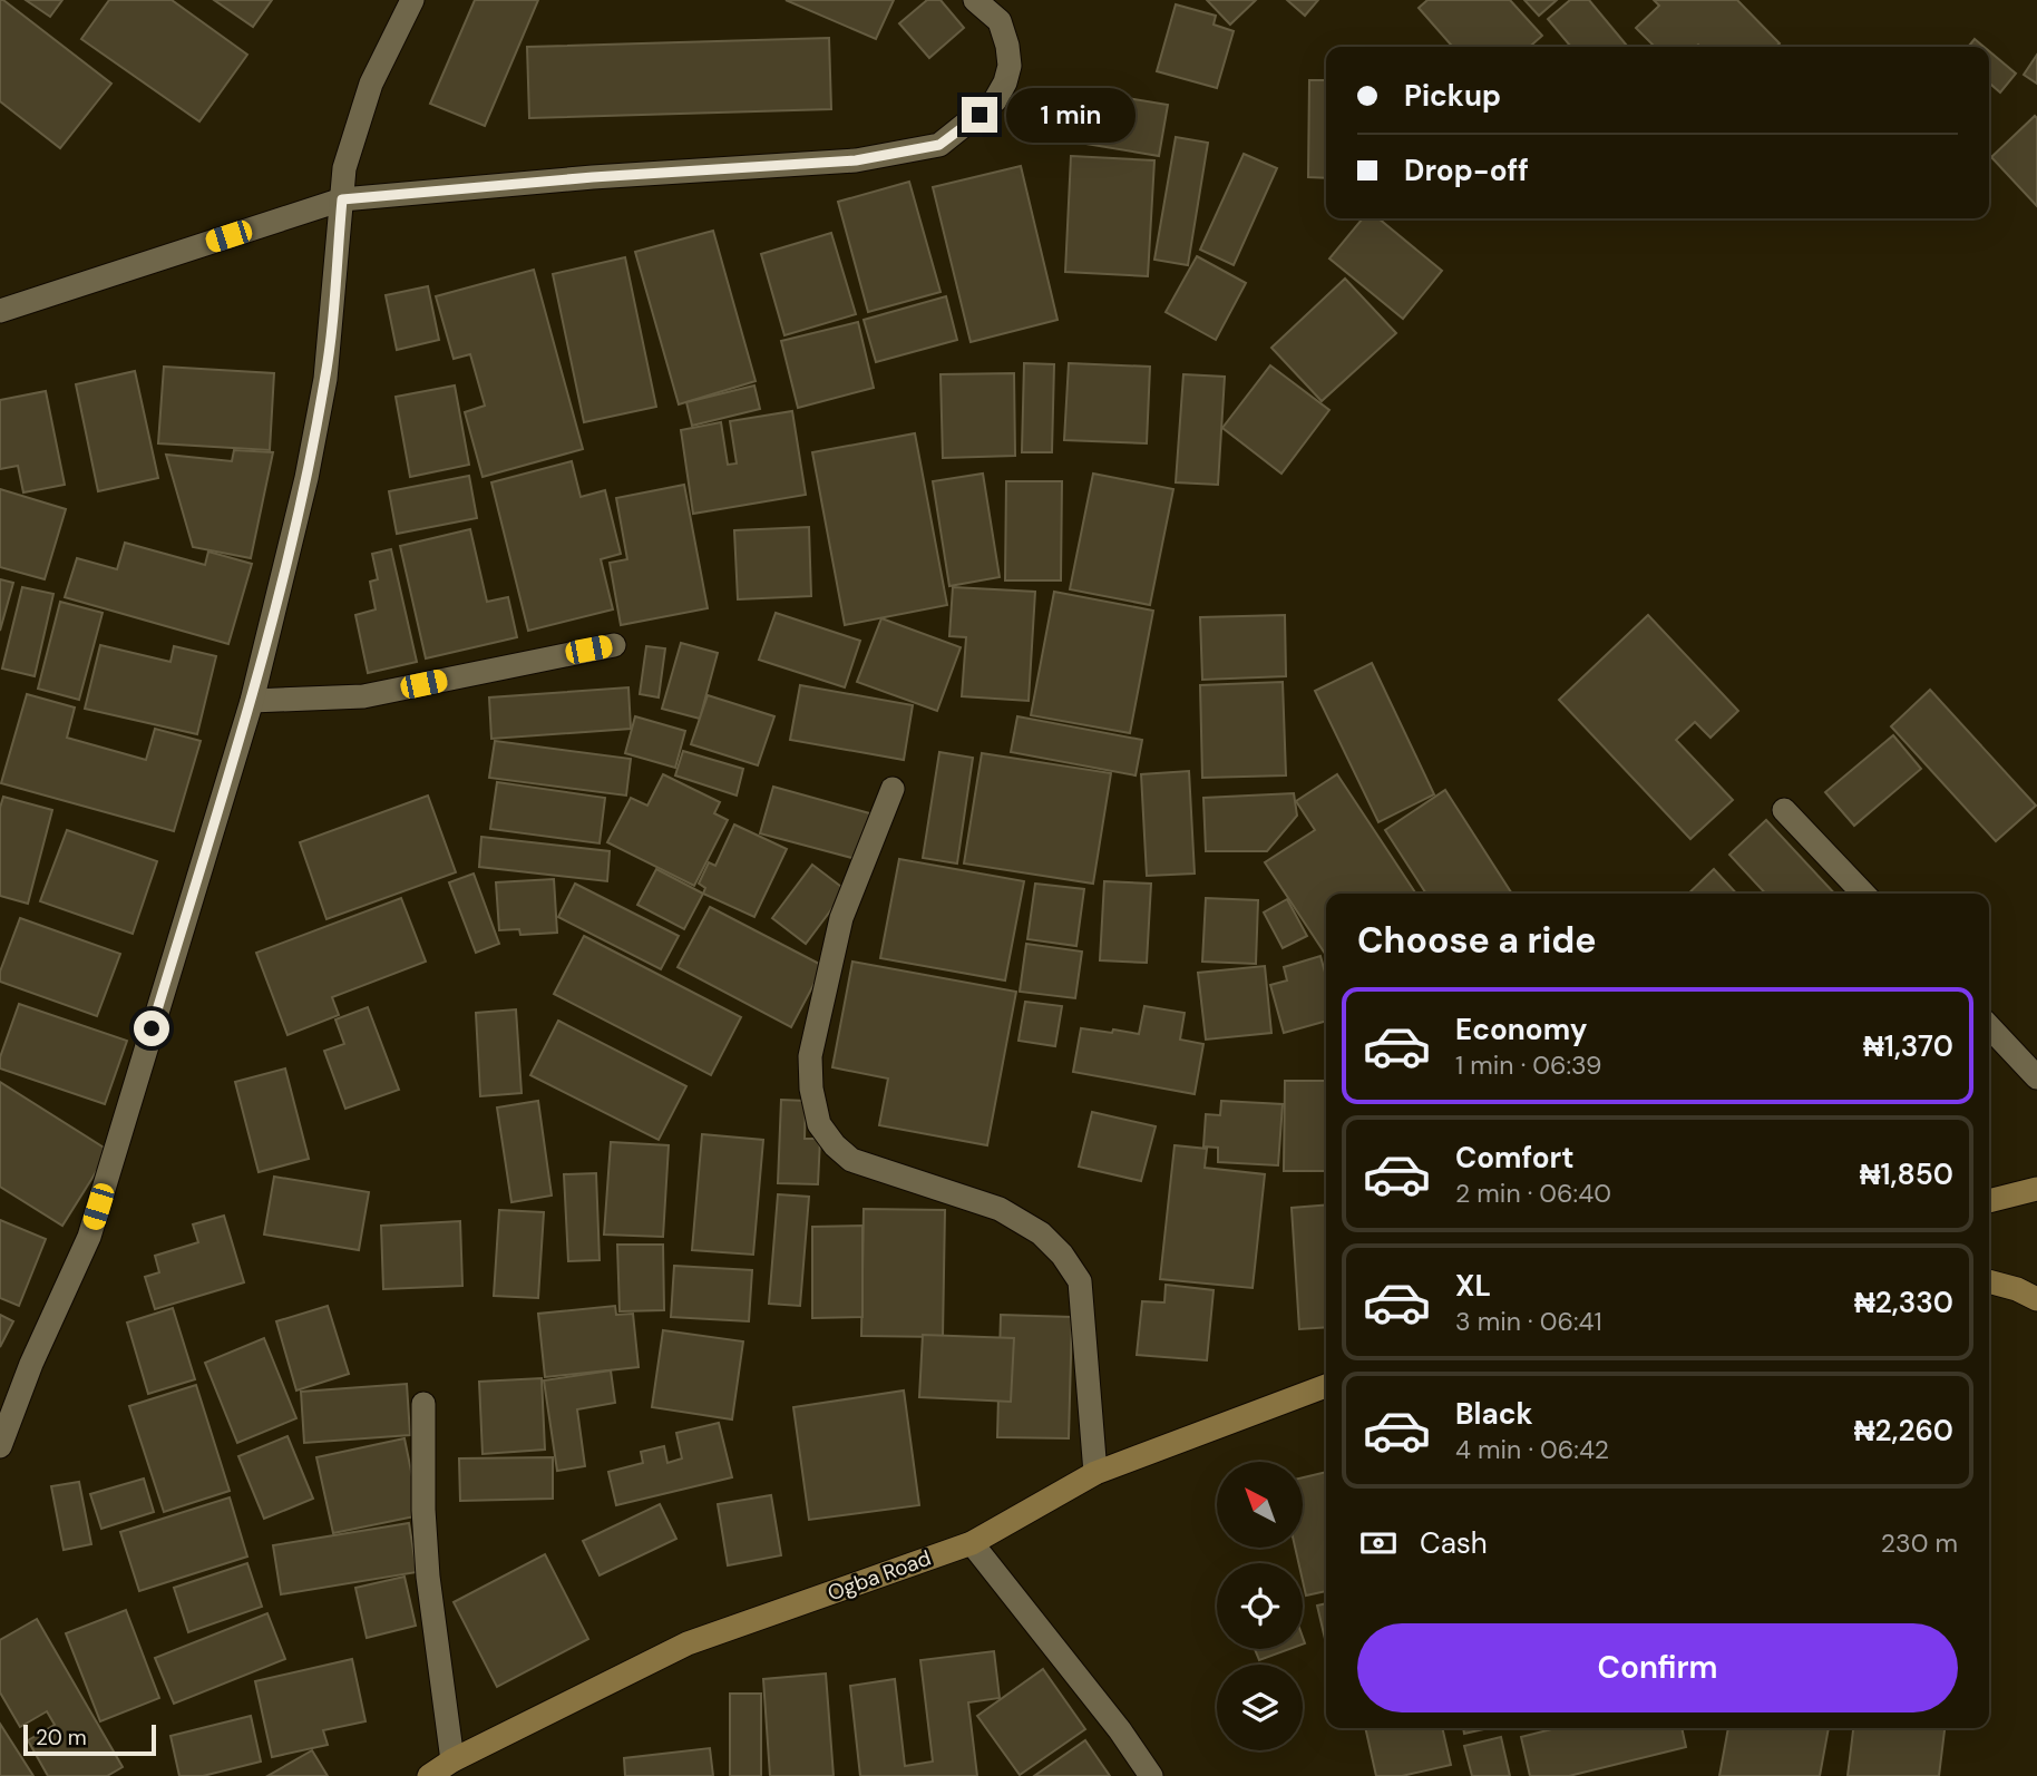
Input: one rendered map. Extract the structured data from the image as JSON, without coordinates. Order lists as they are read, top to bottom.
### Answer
{
  "streets": {
    "main road": ["Ogba Road"]
  },
  "scale_bar": "20 m",
  "north": "top left",
  "page": {
    "banner": ["Pickup", "Drop-off"],
    "bubble": "1 min",
    "heading": "Choose a ride",
    "list": [
      {
        "name": "Economy",
        "note": "1 min · 06:39",
        "value": "₦1,370"
      },
      {
        "name": "Comfort",
        "note": "2 min · 06:40",
        "value": "₦1,850"
      },
      {
        "name": "XL",
        "note": "3 min · 06:41",
        "value": "₦2,330"
      },
      {
        "name": "Black",
        "note": "4 min · 06:42",
        "value": "₦2,260"
      }
    ],
    "pay": ["Cash", "230 m"],
    "buttons": "Confirm",
    "scale": "20 m"
  }
}
